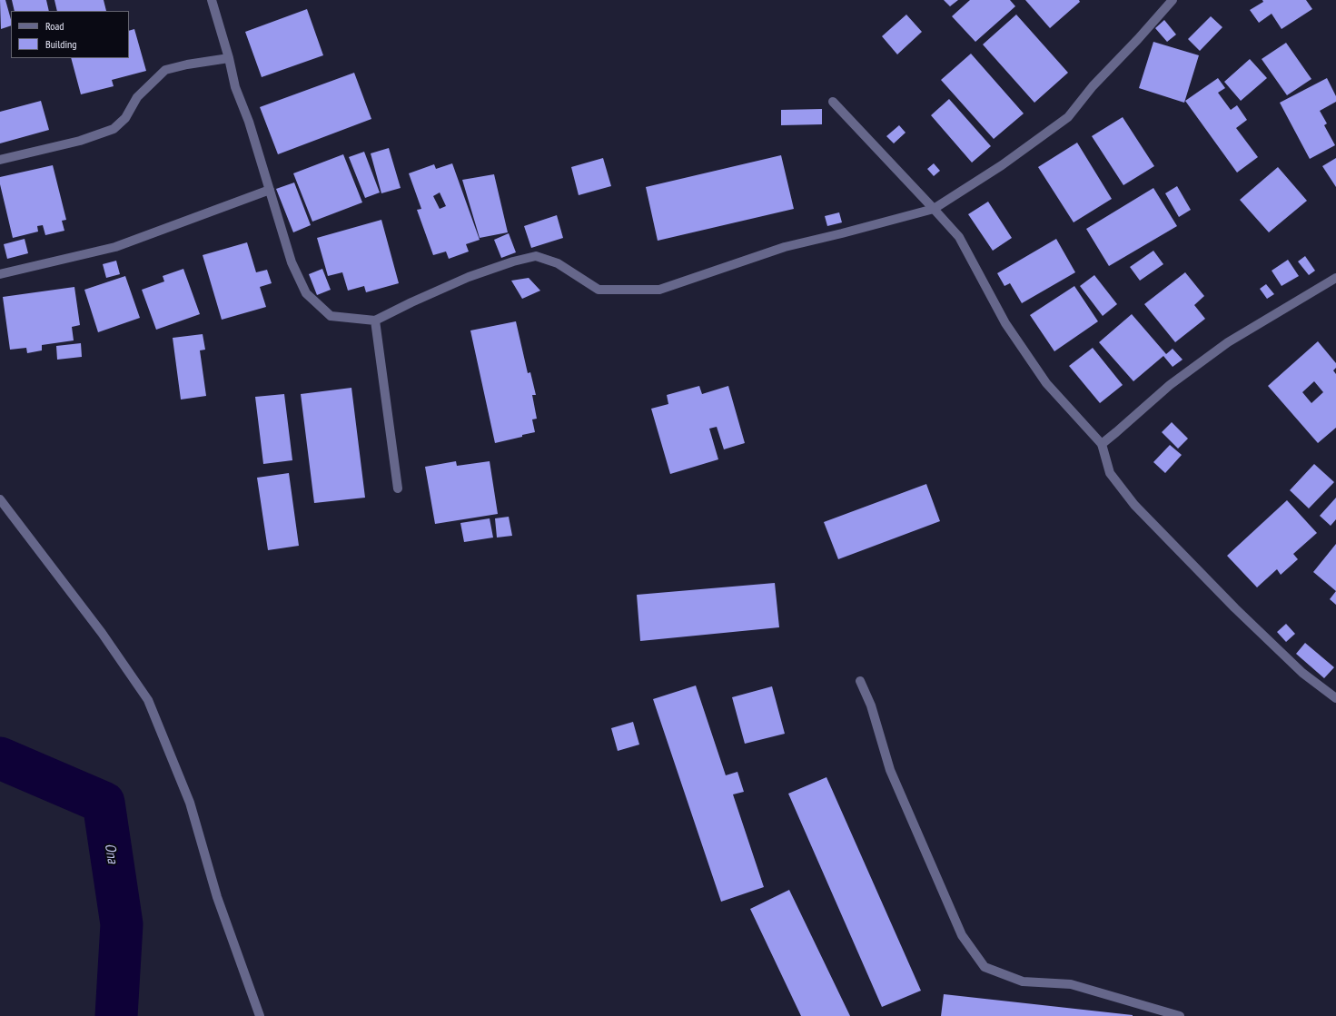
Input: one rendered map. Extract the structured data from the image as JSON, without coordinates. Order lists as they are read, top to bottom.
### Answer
{
  "water": ["Ona"],
  "legend": ["Road", "Building"]
}
